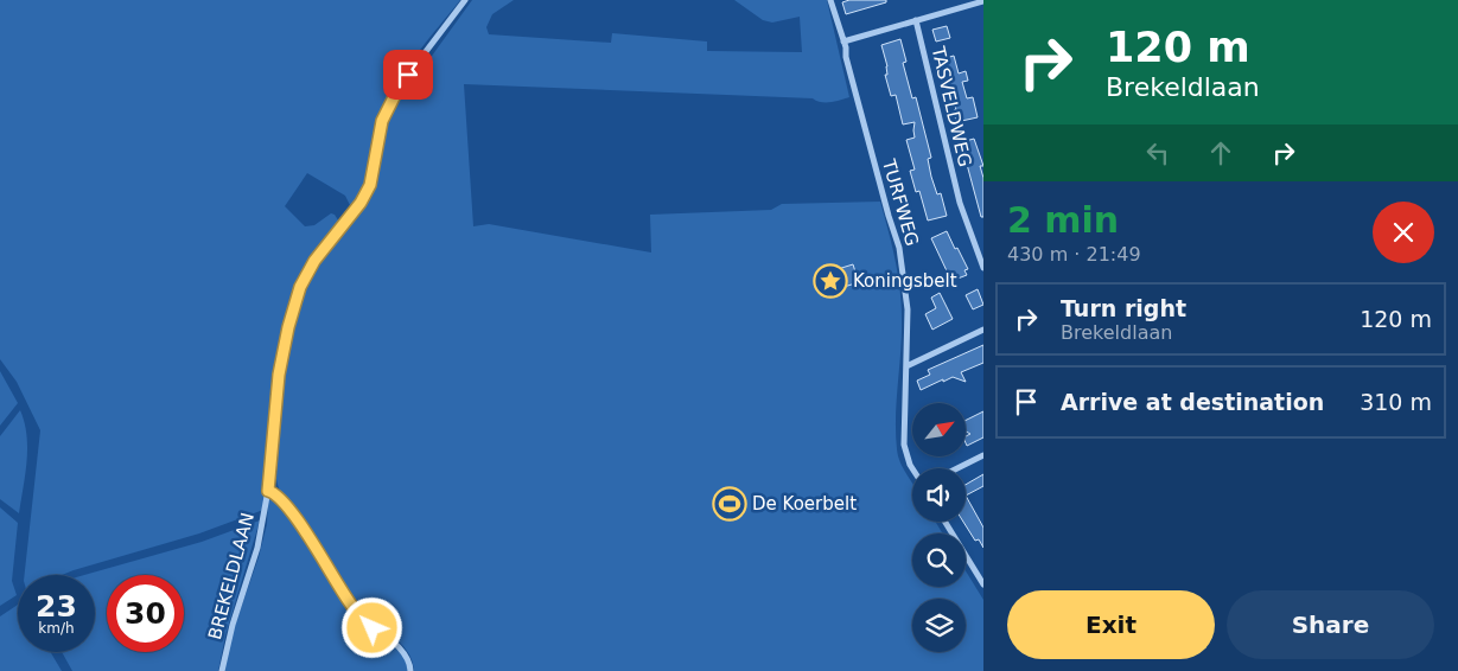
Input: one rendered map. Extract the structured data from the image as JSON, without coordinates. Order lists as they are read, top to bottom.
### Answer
{
  "streets": {
    "street": ["TASVELDWEG", "TURFWEG", "BREKELDLAAN"]
  },
  "places": {
    "place": ["Koningsbelt"],
    "sports": ["De Koerbelt"]
  },
  "north": "top right",
  "page": {
    "turn": ["120 m", "Brekeldlaan"],
    "heading": ["2 min", "430 m · 21:49"],
    "list": [
      {
        "name": "Turn right",
        "note": "Brekeldlaan",
        "value": "120 m"
      },
      {
        "name": "Arrive at destination",
        "value": "310 m"
      }
    ],
    "speed": "23 km/h",
    "limit": "30",
    "buttons": ["Exit", "Share"]
  }
}
